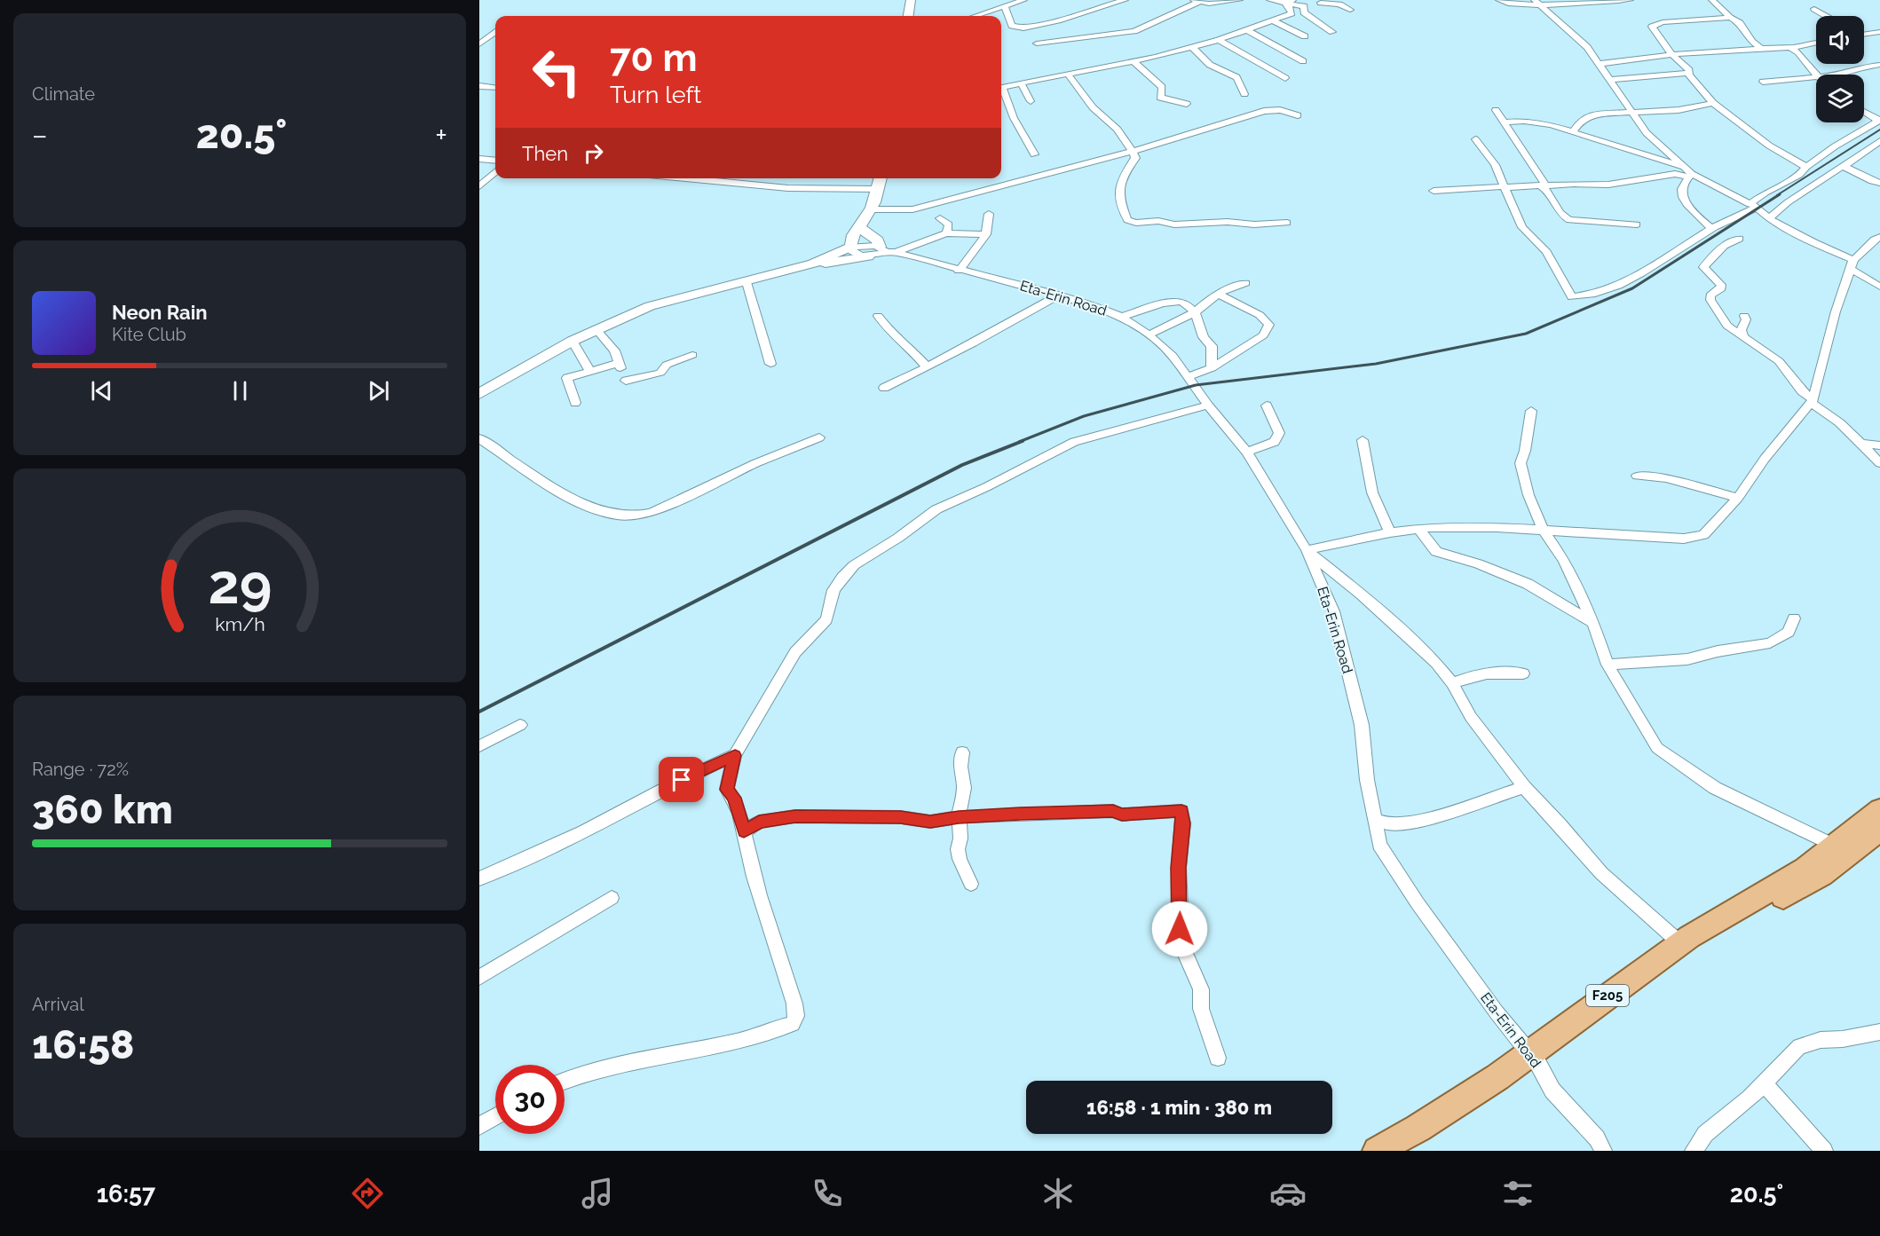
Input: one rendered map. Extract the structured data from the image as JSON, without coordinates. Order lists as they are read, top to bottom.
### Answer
{
  "streets": {
    "main road": ["F205"],
    "street": ["Eta-Erin Road"]
  },
  "crossings": [
    ["Eta-Erin Road", "F205"]
  ],
  "page": {
    "tile": [
      "Climate",
      ["Range · 72%", "360 km"],
      ["Arrival", "16:58"]
    ],
    "turn": ["70 m", "Turn left"],
    "heat": ["−", "20.5°", "+"],
    "then": "Then",
    "song": ["Neon Rain", "Kite Club"],
    "limit": "30",
    "trip": "16:58 · 1 min · 380 m",
    "tabs": ["16:57", "20.5°"],
    "gauge": ["29", "km/h"]
  }
}
